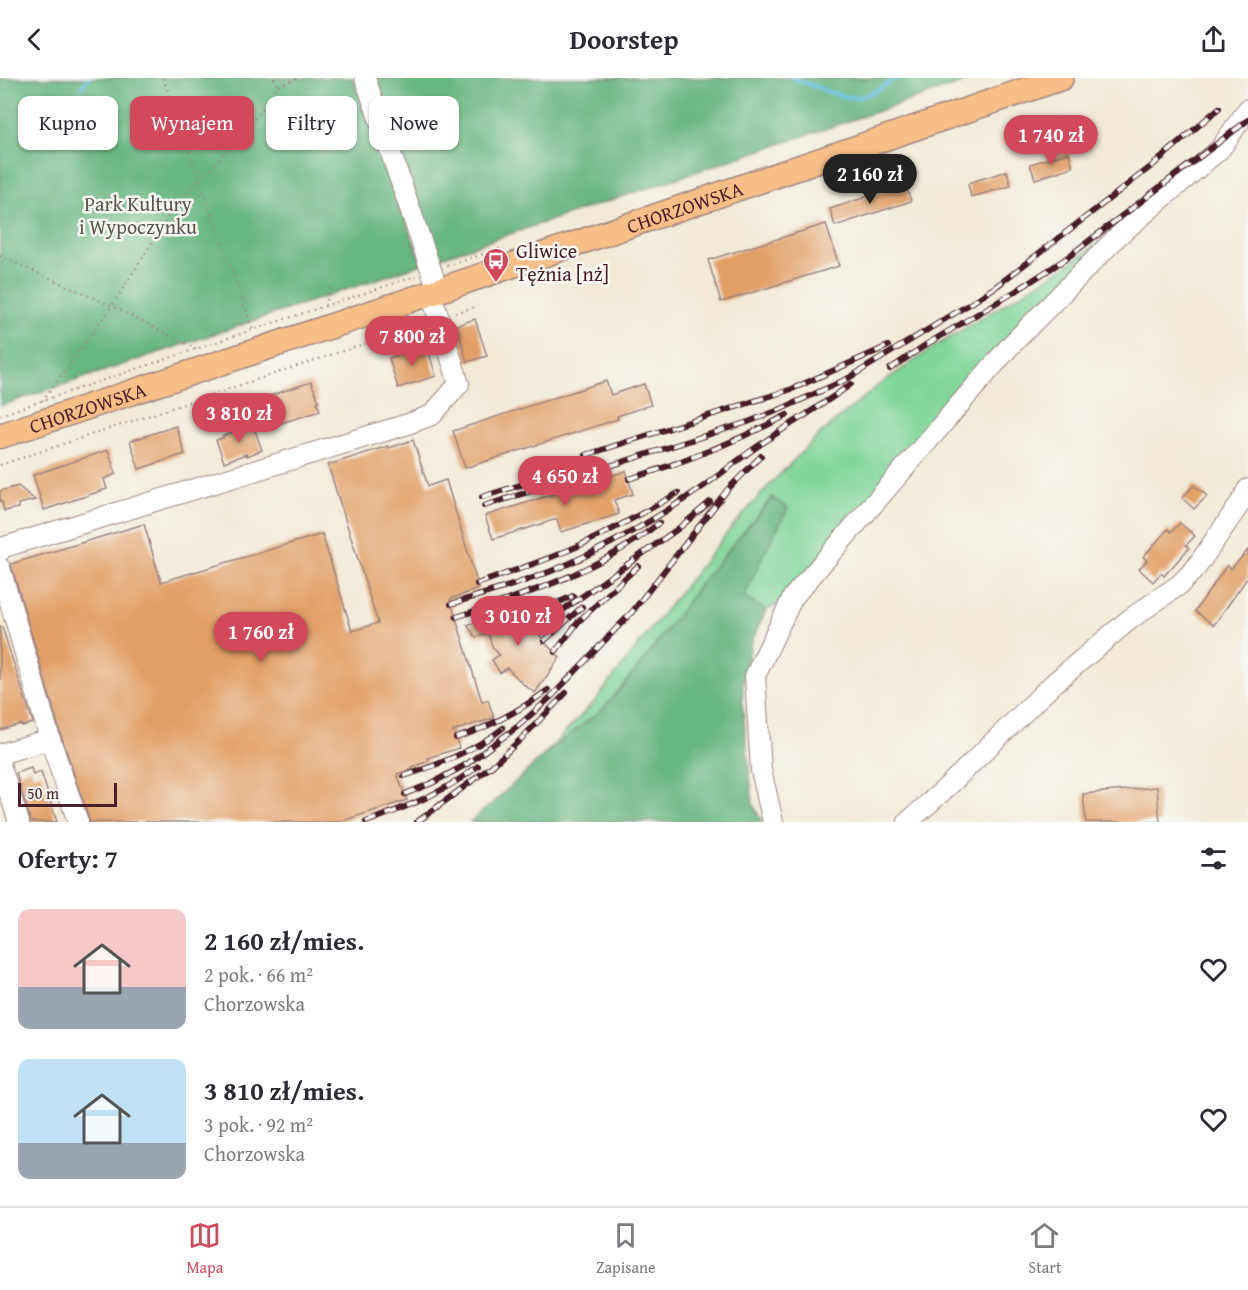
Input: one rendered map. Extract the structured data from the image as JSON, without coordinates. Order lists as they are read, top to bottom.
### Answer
{
  "streets": {
    "main road": ["CHORZOWSKA"]
  },
  "parks": ["Park Kultury i Wypoczynku"],
  "places": {
    "bus stop": ["Gliwice Tężnia [nż]"]
  },
  "scale_bar": "50 m",
  "page": {
    "header": "Doorstep",
    "chip": [
      "Kupno",
      "Wynajem",
      "Filtry",
      "Nowe"
    ],
    "price": [
      "1 740 zł",
      "2 160 zł",
      "7 800 zł",
      "3 810 zł",
      "4 650 zł",
      "3 010 zł",
      "1 760 zł"
    ],
    "scale": "50 m",
    "heading": "Oferty: 7",
    "list": [
      {
        "name": "2 160 zł/mies.",
        "note": "2 pok. · 66 m² · Chorzowska"
      },
      {
        "name": "3 810 zł/mies.",
        "note": "3 pok. · 92 m² · Chorzowska"
      }
    ],
    "tabs": ["Mapa", "Zapisane", "Start"]
  }
}
